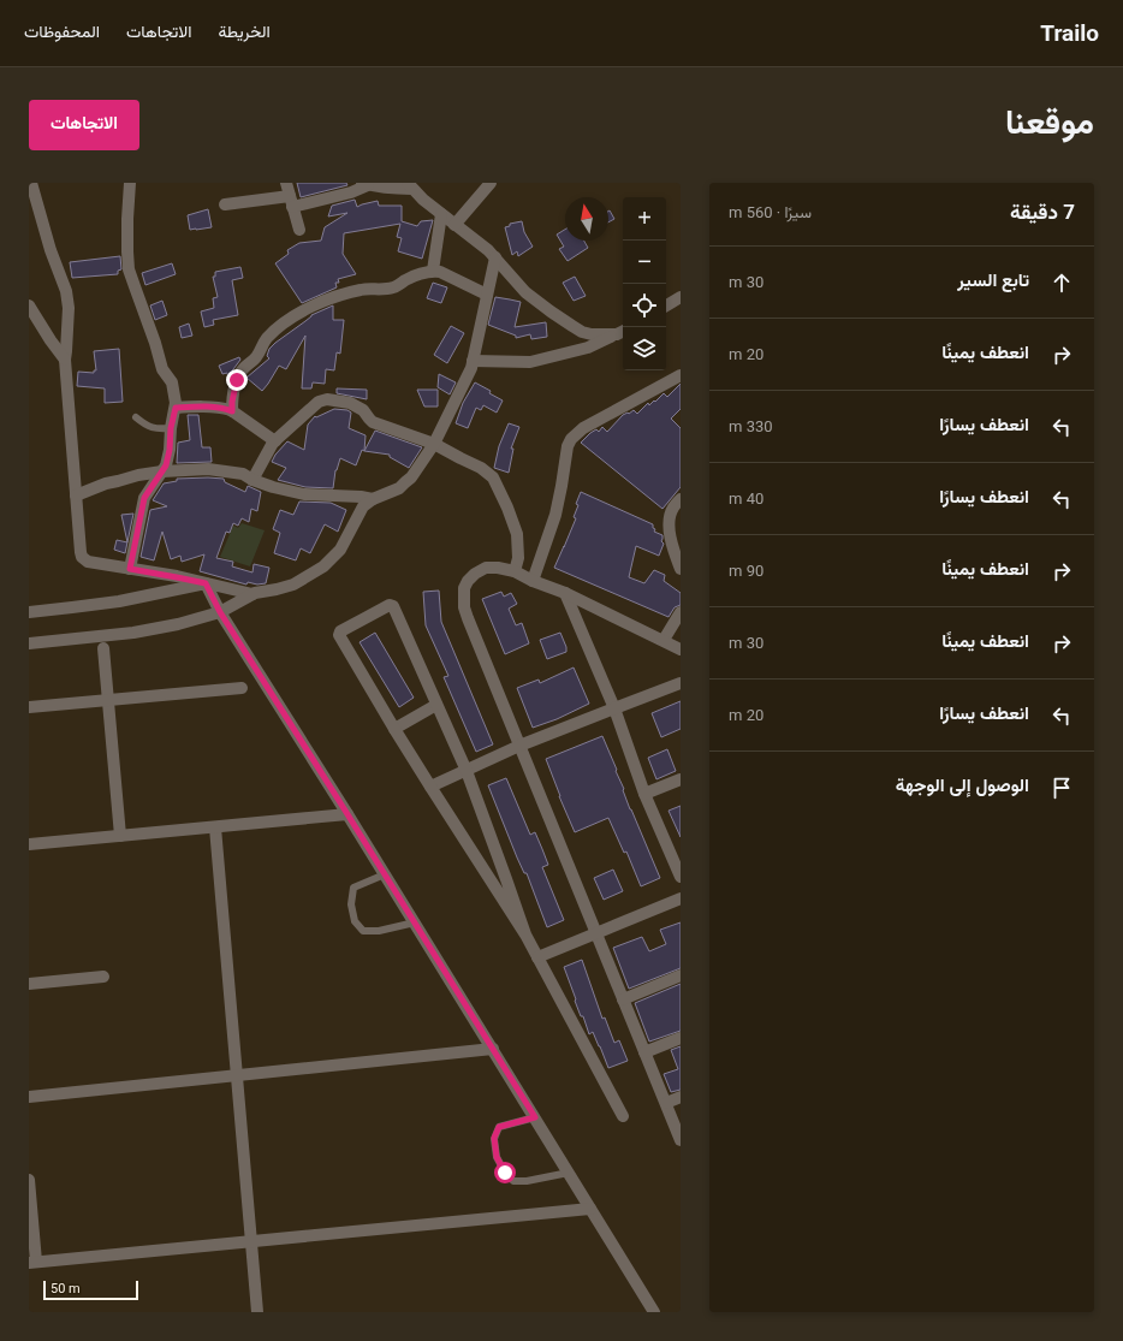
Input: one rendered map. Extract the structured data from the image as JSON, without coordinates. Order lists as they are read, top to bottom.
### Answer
{
  "scale_bar": "50 m",
  "north": "top",
  "page": {
    "header": "Trailo",
    "nav": ["الخريطة", "الاتجاهات", "المحفوظات"],
    "title": "موقعنا",
    "buttons": "الاتجاهات",
    "heading": ["7 دقيقة", "سيرًا · 560 m"],
    "map_buttons": ["+", "−"],
    "list": [
      ["تابع السير", "30 m"],
      ["انعطف يمينًا", "20 m"],
      ["انعطف يسارًا", "330 m"],
      ["انعطف يسارًا", "40 m"],
      ["انعطف يمينًا", "90 m"],
      ["انعطف يمينًا", "30 m"],
      ["انعطف يسارًا", "20 m"],
      "الوصول إلى الوجهة"
    ],
    "scale": "50 m"
  }
}
